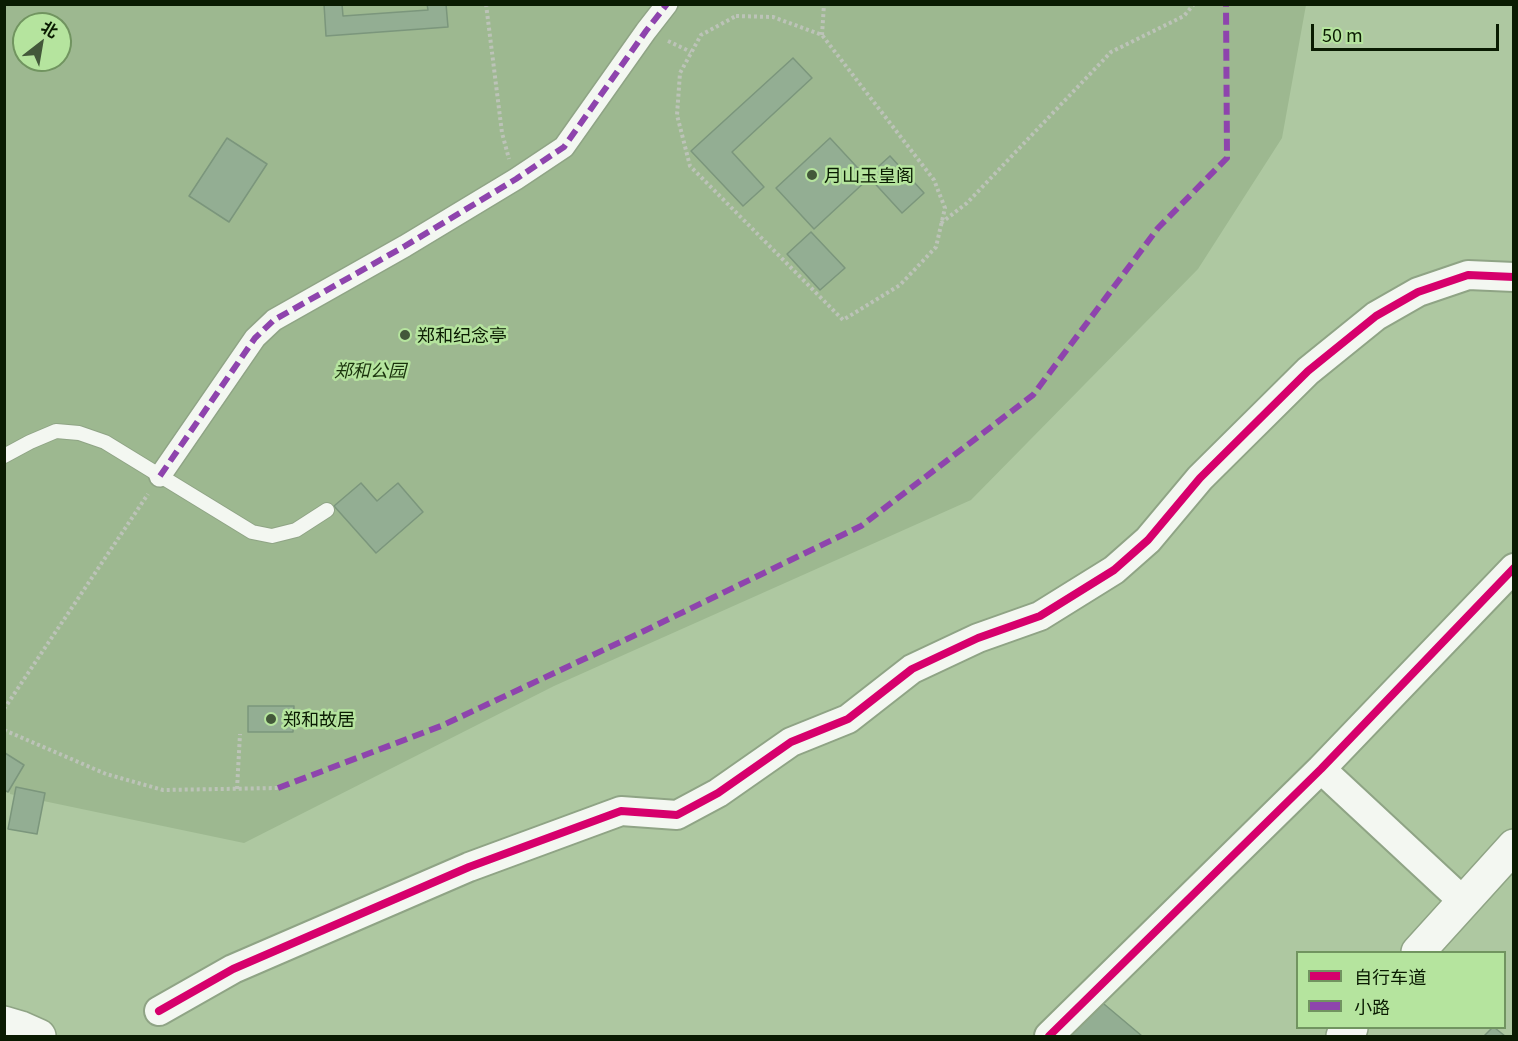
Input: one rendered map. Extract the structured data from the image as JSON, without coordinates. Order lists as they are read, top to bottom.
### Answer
{
  "parks": ["郑和公园"],
  "places": ["月山玉皇阁", "郑和纪念亭", "郑和故居"],
  "legend": ["自行车道", "小路"],
  "scale_bar": "50 m",
  "north": "top right"
}
